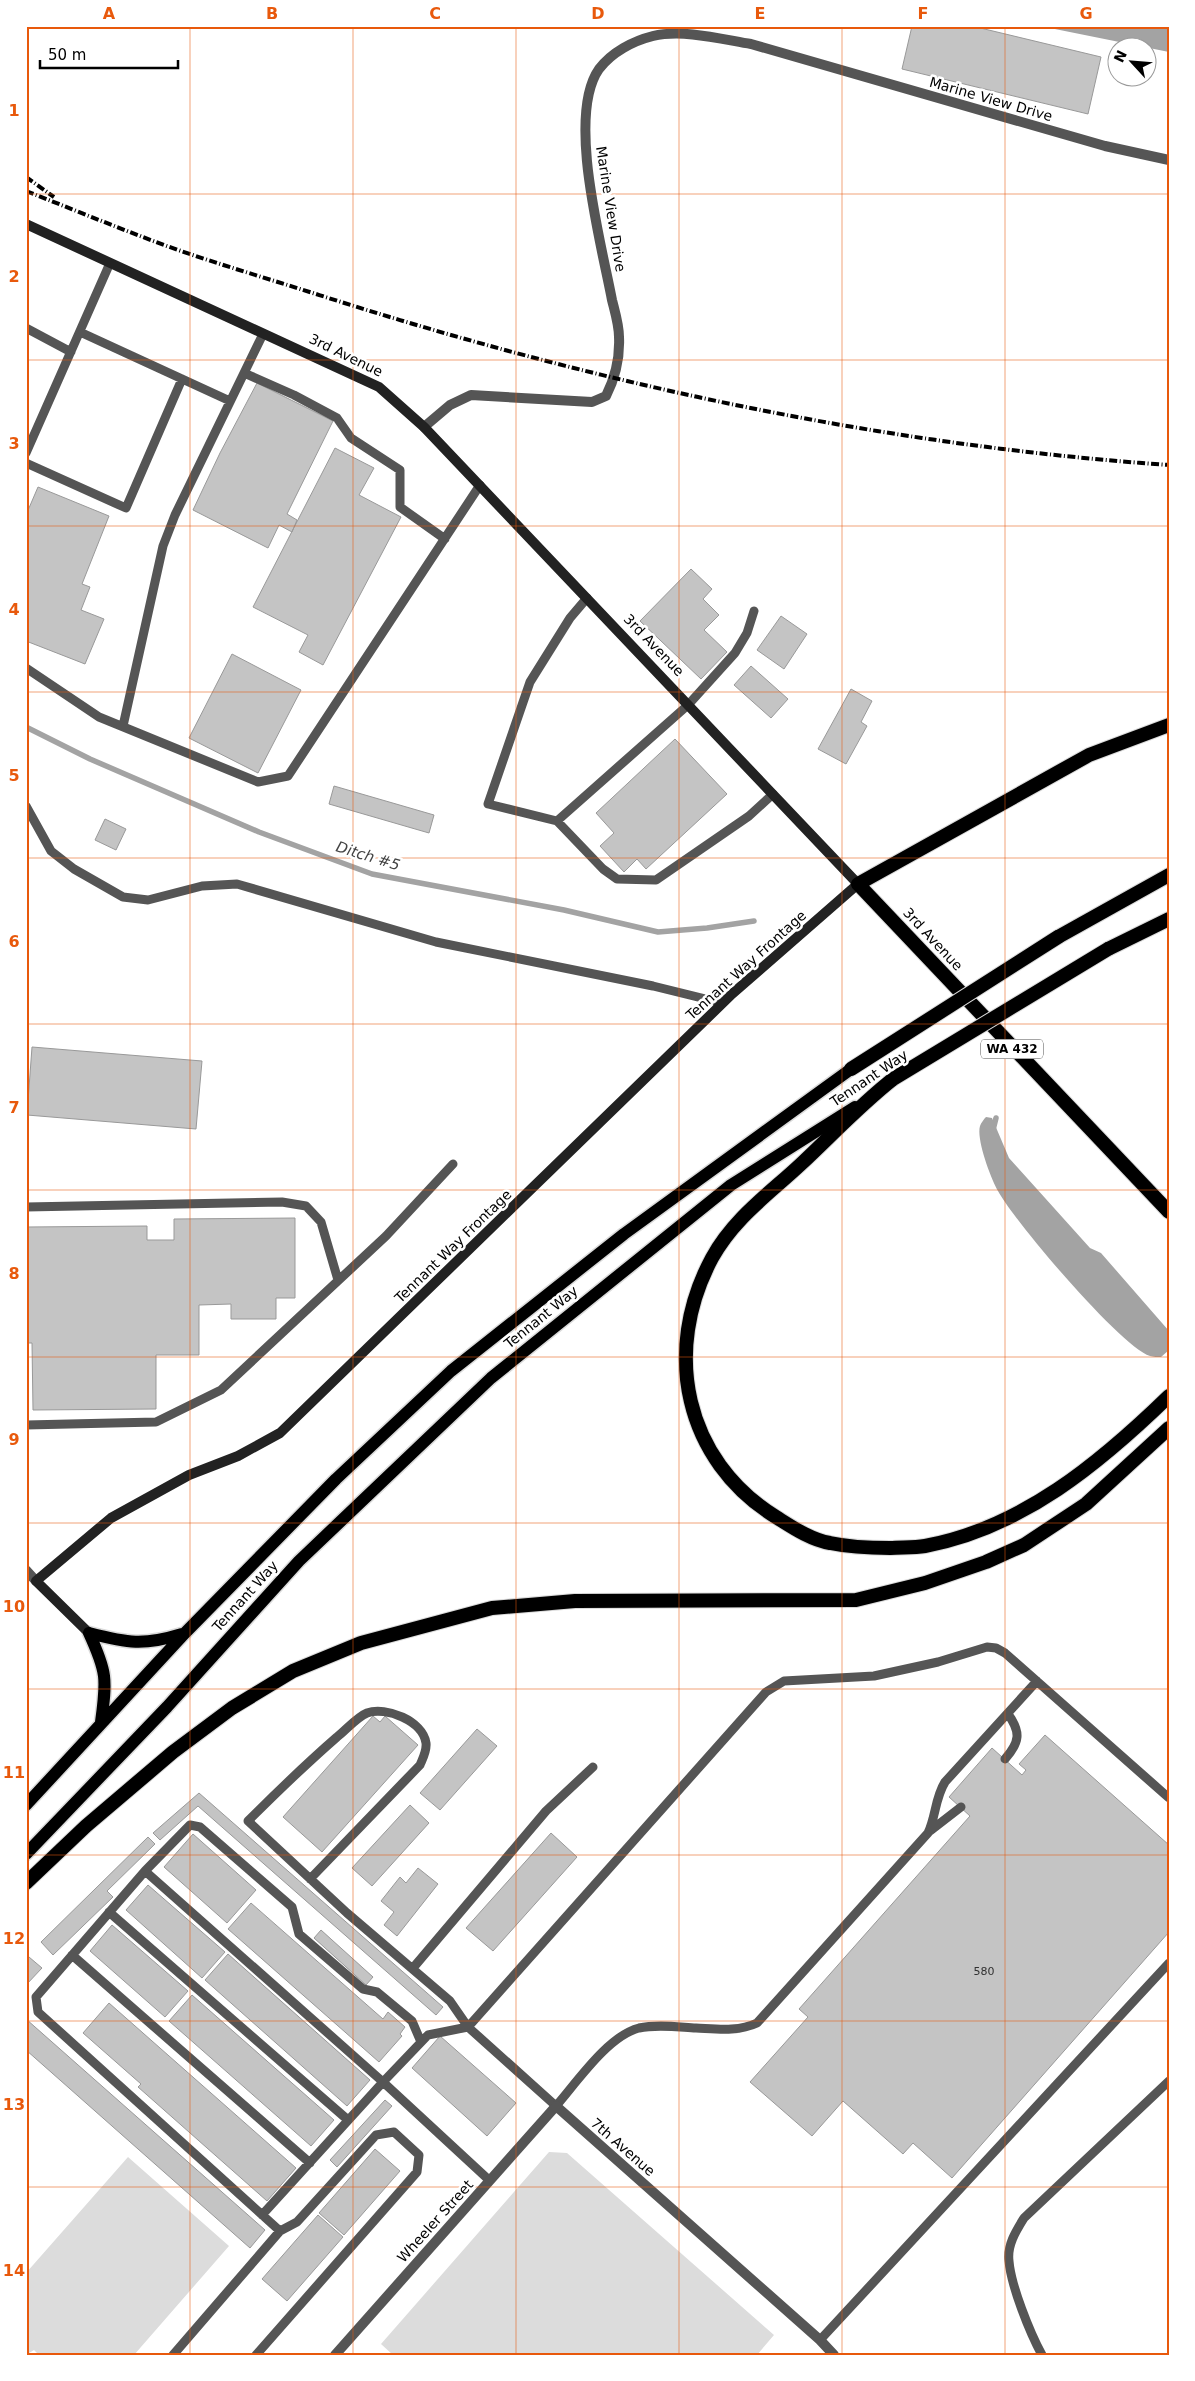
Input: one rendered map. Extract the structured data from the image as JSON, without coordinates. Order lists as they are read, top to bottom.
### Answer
{
  "streets": {
    "highway": ["3rd Avenue", "WA 432", "Tennant Way"],
    "main road": ["Tennant Way Frontage"],
    "street": ["Marine View Drive", "7th Avenue", "Wheeler Street"]
  },
  "crossings": [
    ["Marine View Drive", "3rd Avenue"],
    ["3rd Avenue", "Tennant Way Frontage"],
    ["7th Avenue", "Wheeler Street"]
  ],
  "water": ["Ditch #5"],
  "house_numbers": ["580"],
  "scale_bar": "50 m",
  "north": "top left",
  "grid": {
    "columns": [
      "A",
      "B",
      "C",
      "D",
      "E",
      "F",
      "G"
    ],
    "rows": [
      "1",
      "2",
      "3",
      "4",
      "5",
      "6",
      "7",
      "8",
      "9",
      "10",
      "11",
      "12",
      "13",
      "14"
    ]
  }
}
